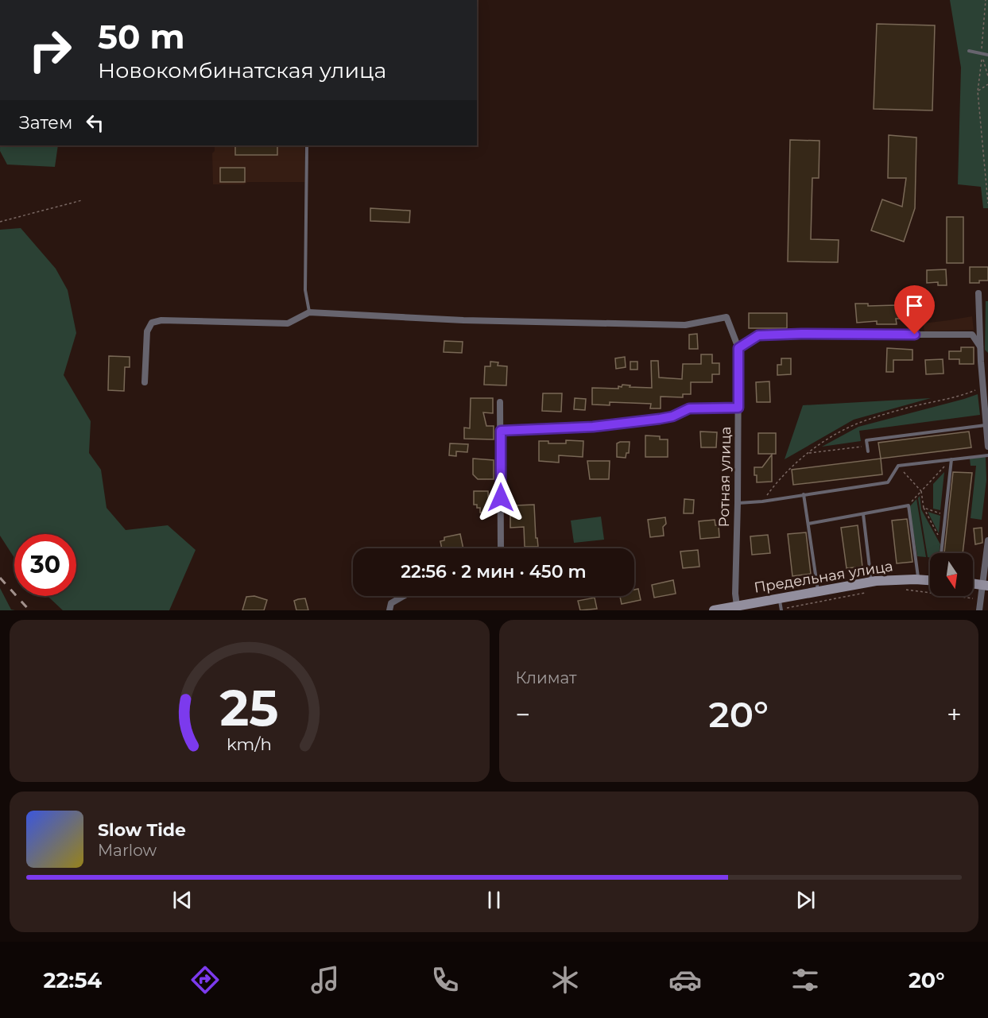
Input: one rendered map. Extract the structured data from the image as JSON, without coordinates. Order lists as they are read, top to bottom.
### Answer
{
  "streets": {
    "street": ["Ротная улица", "Предельная улица"]
  },
  "crossings": [
    ["Ротная улица", "Предельная улица"]
  ],
  "north": "bottom",
  "page": {
    "turn": ["50 m", "Новокомбинатская улица"],
    "then": "Затем",
    "limit": "30",
    "trip": "22:56 · 2 мин · 450 m",
    "tile": "Климат",
    "heat": ["−", "20°", "+"],
    "song": ["Slow Tide", "Marlow"],
    "tabs": ["22:54", "20°"],
    "gauge": ["25", "km/h"]
  }
}
